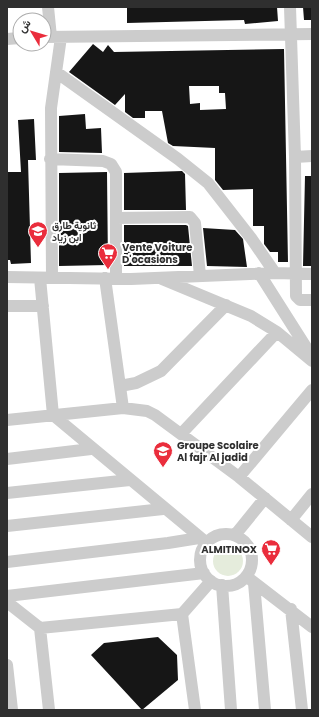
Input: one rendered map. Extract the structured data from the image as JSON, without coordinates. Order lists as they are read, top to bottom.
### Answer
{
  "places": {
    "school or university": ["ثانوية طارق ابن زياد", "Groupe Scolaire Al fajr Al jadid"],
    "supermarket": ["Vente Voiture D'ocasions", "ALMITINOX"]
  },
  "north": "top left"
}
